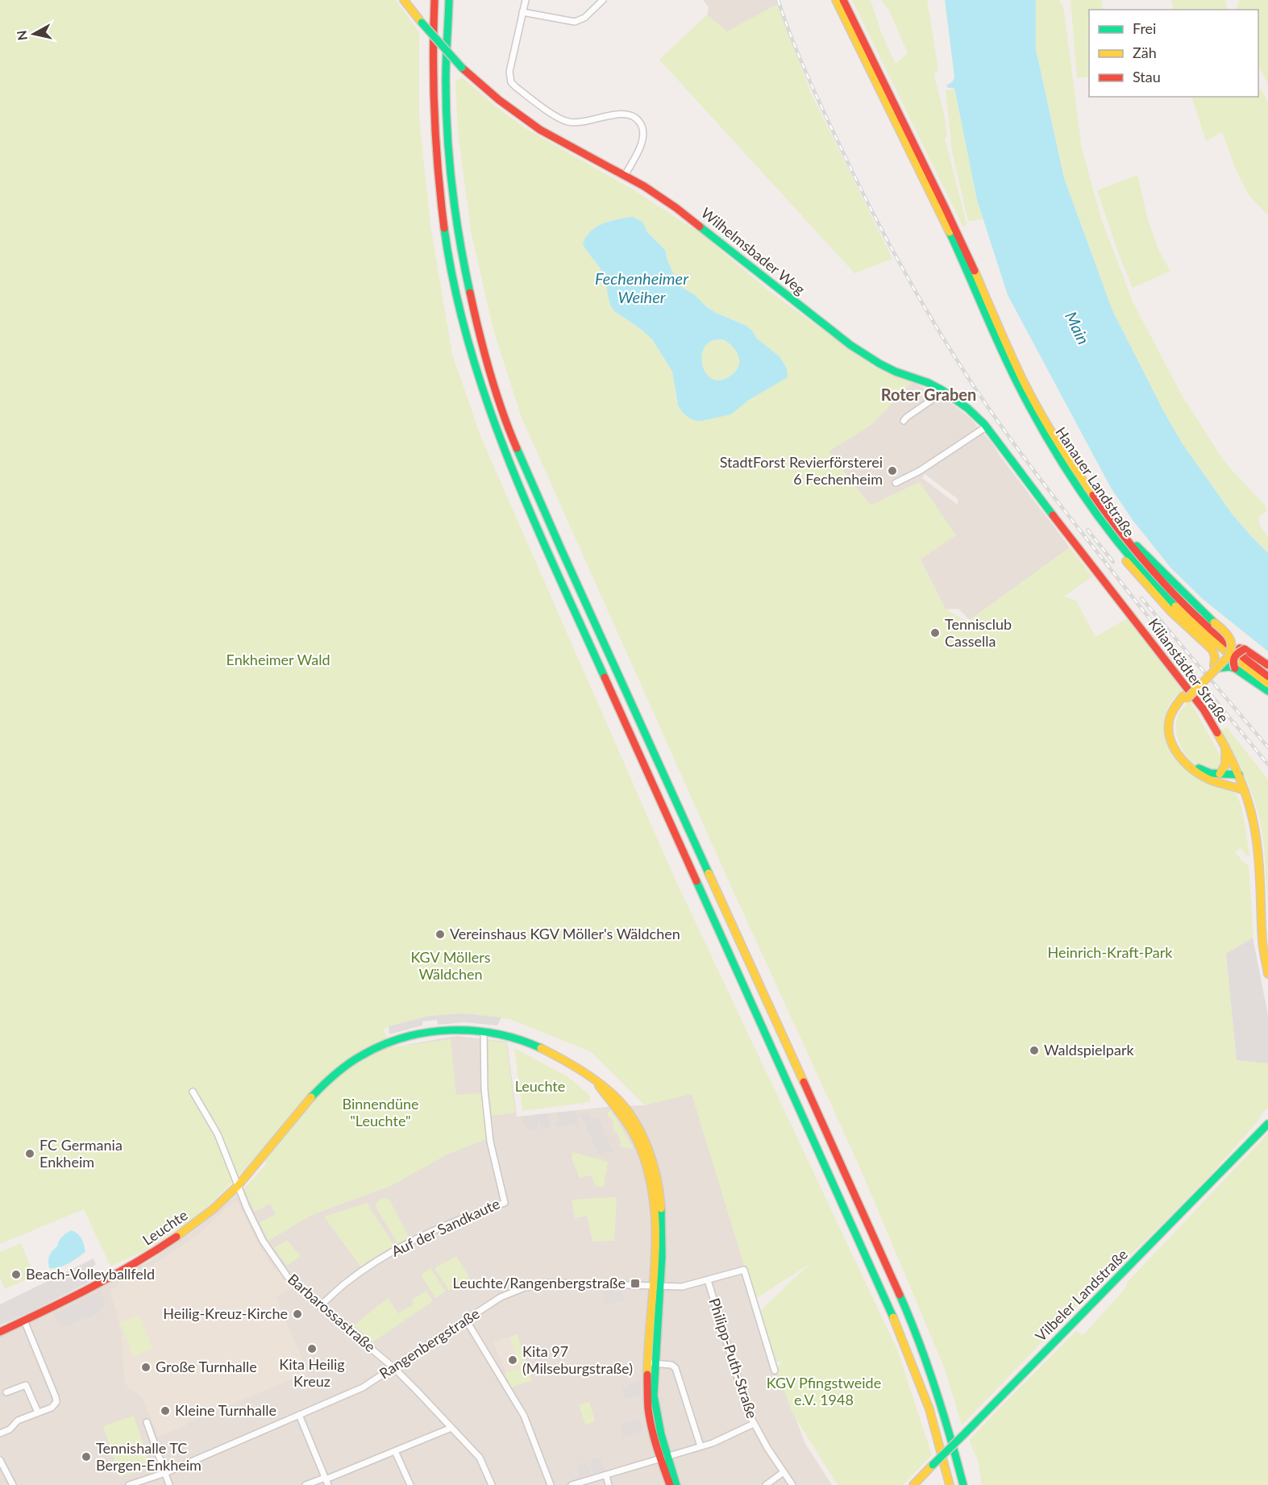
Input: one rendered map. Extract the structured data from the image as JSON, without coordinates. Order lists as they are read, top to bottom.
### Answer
{
  "streets": {
    "main road": [
      "Wilhelmsbader Weg",
      "Hanauer Landstraße",
      "Kilianstädter Straße",
      "Leuchte",
      "Vilbeler Landstraße"
    ],
    "street": [
      "Auf der Sandkaute",
      "Barbarossastraße",
      "Rangenbergstraße",
      "Philipp-Puth-Straße"
    ]
  },
  "crossings": [
    ["Wilhelmsbader Weg", "Kilianstädter Straße"],
    ["Leuchte", "Auf der Sandkaute"],
    ["Leuchte", "Barbarossastraße"],
    ["Leuchte", "Rangenbergstraße"],
    ["Auf der Sandkaute", "Barbarossastraße"],
    ["Barbarossastraße", "Rangenbergstraße"],
    ["Rangenbergstraße", "Philipp-Puth-Straße"]
  ],
  "districts": ["Roter Graben"],
  "water": ["Fechenheimer Weiher", "Main"],
  "parks": [
    "Enkheimer Wald",
    "Heinrich-Kraft-Park",
    "KGV Möllers Wäldchen",
    "Leuchte",
    "Binnendüne \"Leuchte\"",
    "KGV Pfingstweide e.V. 1948"
  ],
  "places": {
    "other": [
      "StadtForst Revierförsterei 6 Fechenheim",
      "Tennisclub Cassella",
      "Vereinshaus KGV Möller's Wäldchen",
      "Waldspielpark",
      "FC Germania Enkheim",
      "Beach-Volleyballfeld",
      "Heilig-Kreuz-Kirche",
      "Kita Heilig Kreuz",
      "Kita 97 (Milseburgstraße)",
      "Große Turnhalle",
      "Kleine Turnhalle",
      "Tennishalle TC Bergen-Enkheim"
    ],
    "transit": ["Leuchte/Rangenbergstraße"]
  },
  "legend": ["Frei", "Zäh", "Stau"],
  "north": "left"
}
